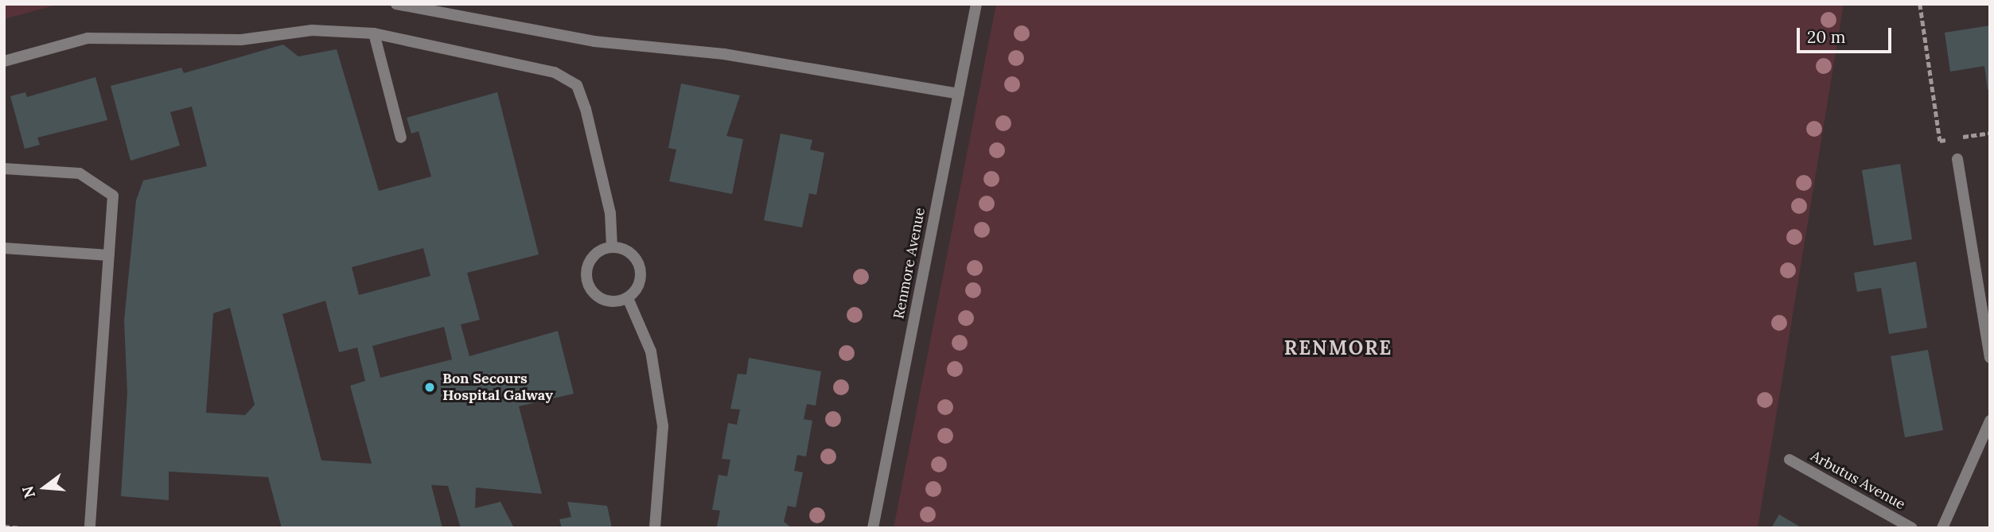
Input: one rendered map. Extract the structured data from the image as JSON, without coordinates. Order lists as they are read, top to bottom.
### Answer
{
  "streets": {
    "street": ["Renmore Avenue", "Arbutus Avenue"]
  },
  "districts": ["RENMORE"],
  "places": ["Bon Secours Hospital Galway"],
  "scale_bar": "20 m",
  "north": "left"
}
